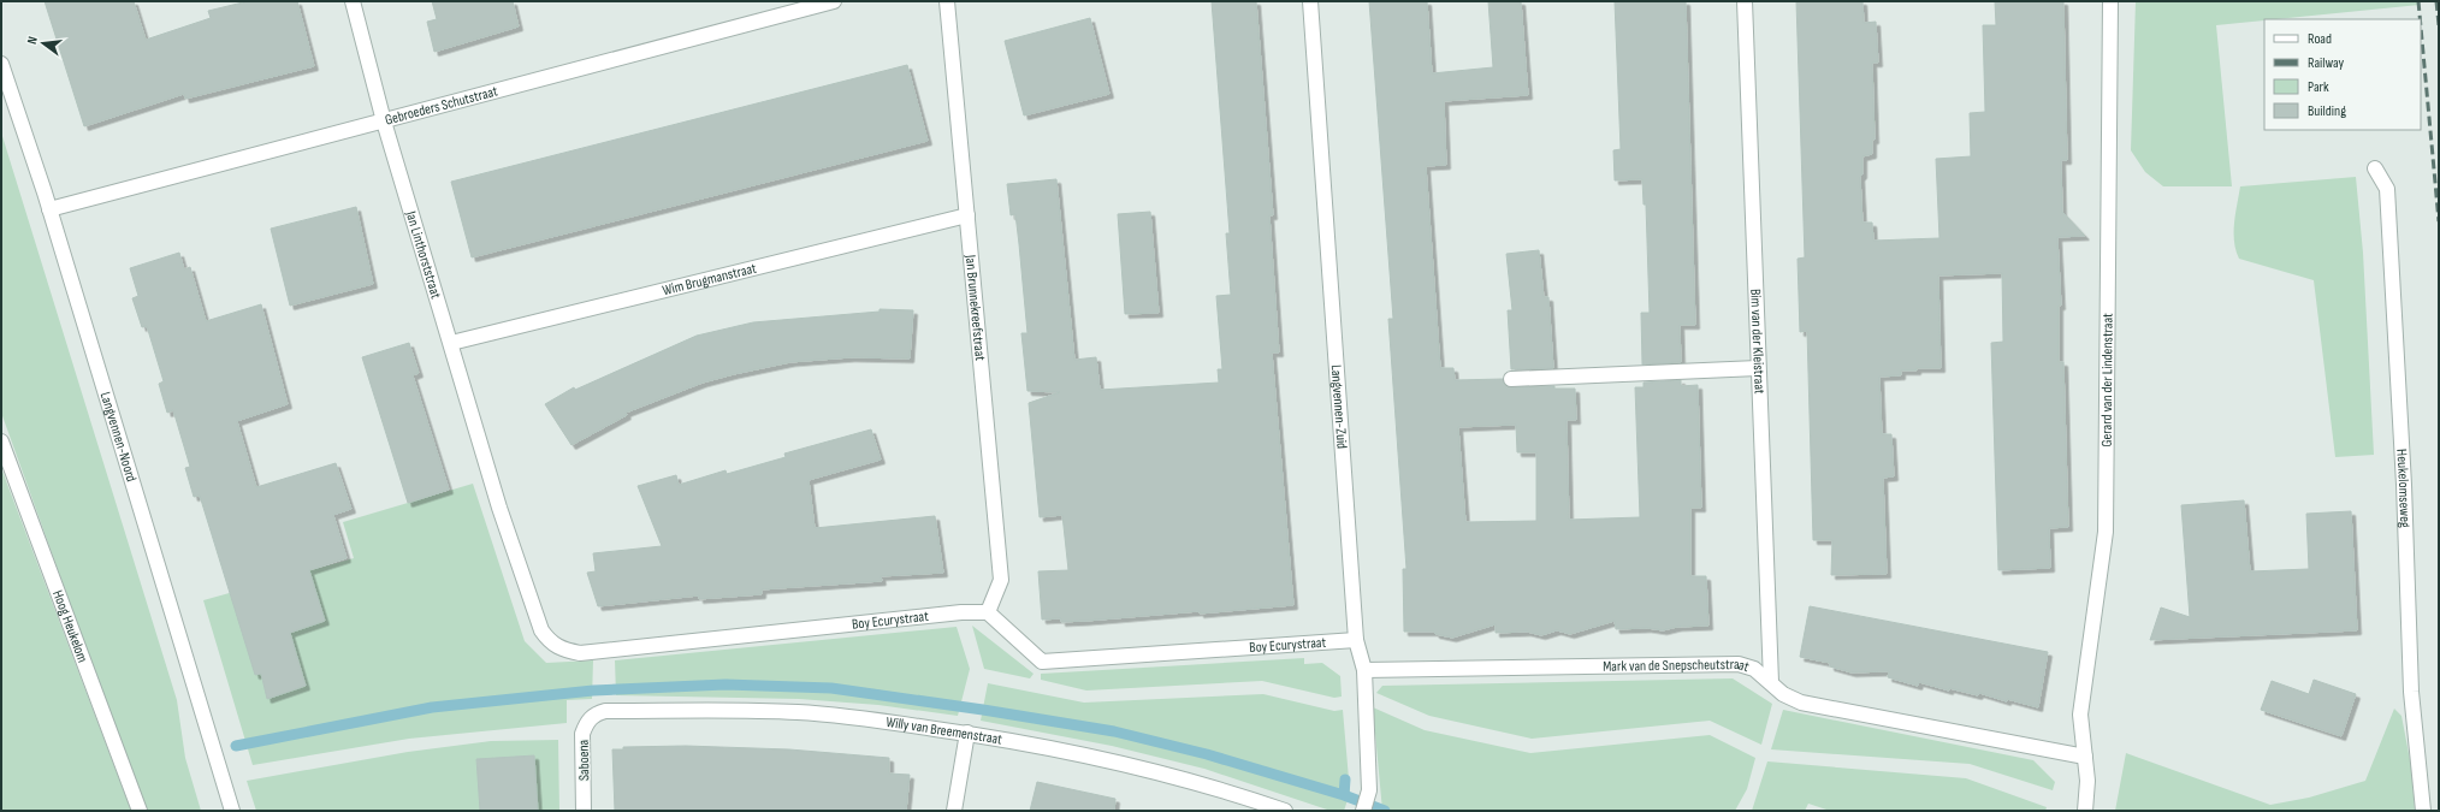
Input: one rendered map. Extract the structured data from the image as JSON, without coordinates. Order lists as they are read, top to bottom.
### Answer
{
  "streets": {
    "street": [
      "Gebroeders Schutstraat",
      "Jan Linthorststraat",
      "Wim Brugmanstraat",
      "Jan Brunnekreefstraat",
      "Bim van der Kleistraat",
      "Gerard van der Lindenstraat",
      "Langvennen-Zuid",
      "Langvennen-Noord",
      "Heukelomseweg",
      "Boy Ecurystraat",
      "Hoog Heukelom",
      "Mark van de Snepscheutstraat",
      "Willy van Breemenstraat",
      "Saboena"
    ]
  },
  "crossings": [
    ["Gebroeders Schutstraat", "Jan Linthorststraat"],
    ["Gebroeders Schutstraat", "Langvennen-Noord"],
    ["Jan Linthorststraat", "Wim Brugmanstraat"],
    ["Jan Linthorststraat", "Boy Ecurystraat"],
    ["Wim Brugmanstraat", "Jan Brunnekreefstraat"],
    ["Jan Brunnekreefstraat", "Boy Ecurystraat"],
    ["Bim van der Kleistraat", "Mark van de Snepscheutstraat"],
    ["Gerard van der Lindenstraat", "Mark van de Snepscheutstraat"],
    ["Langvennen-Zuid", "Boy Ecurystraat"],
    ["Langvennen-Zuid", "Mark van de Snepscheutstraat"],
    ["Willy van Breemenstraat", "Saboena"]
  ],
  "legend": [
    "Road",
    "Railway",
    "Park",
    "Building"
  ],
  "north": "left"
}
